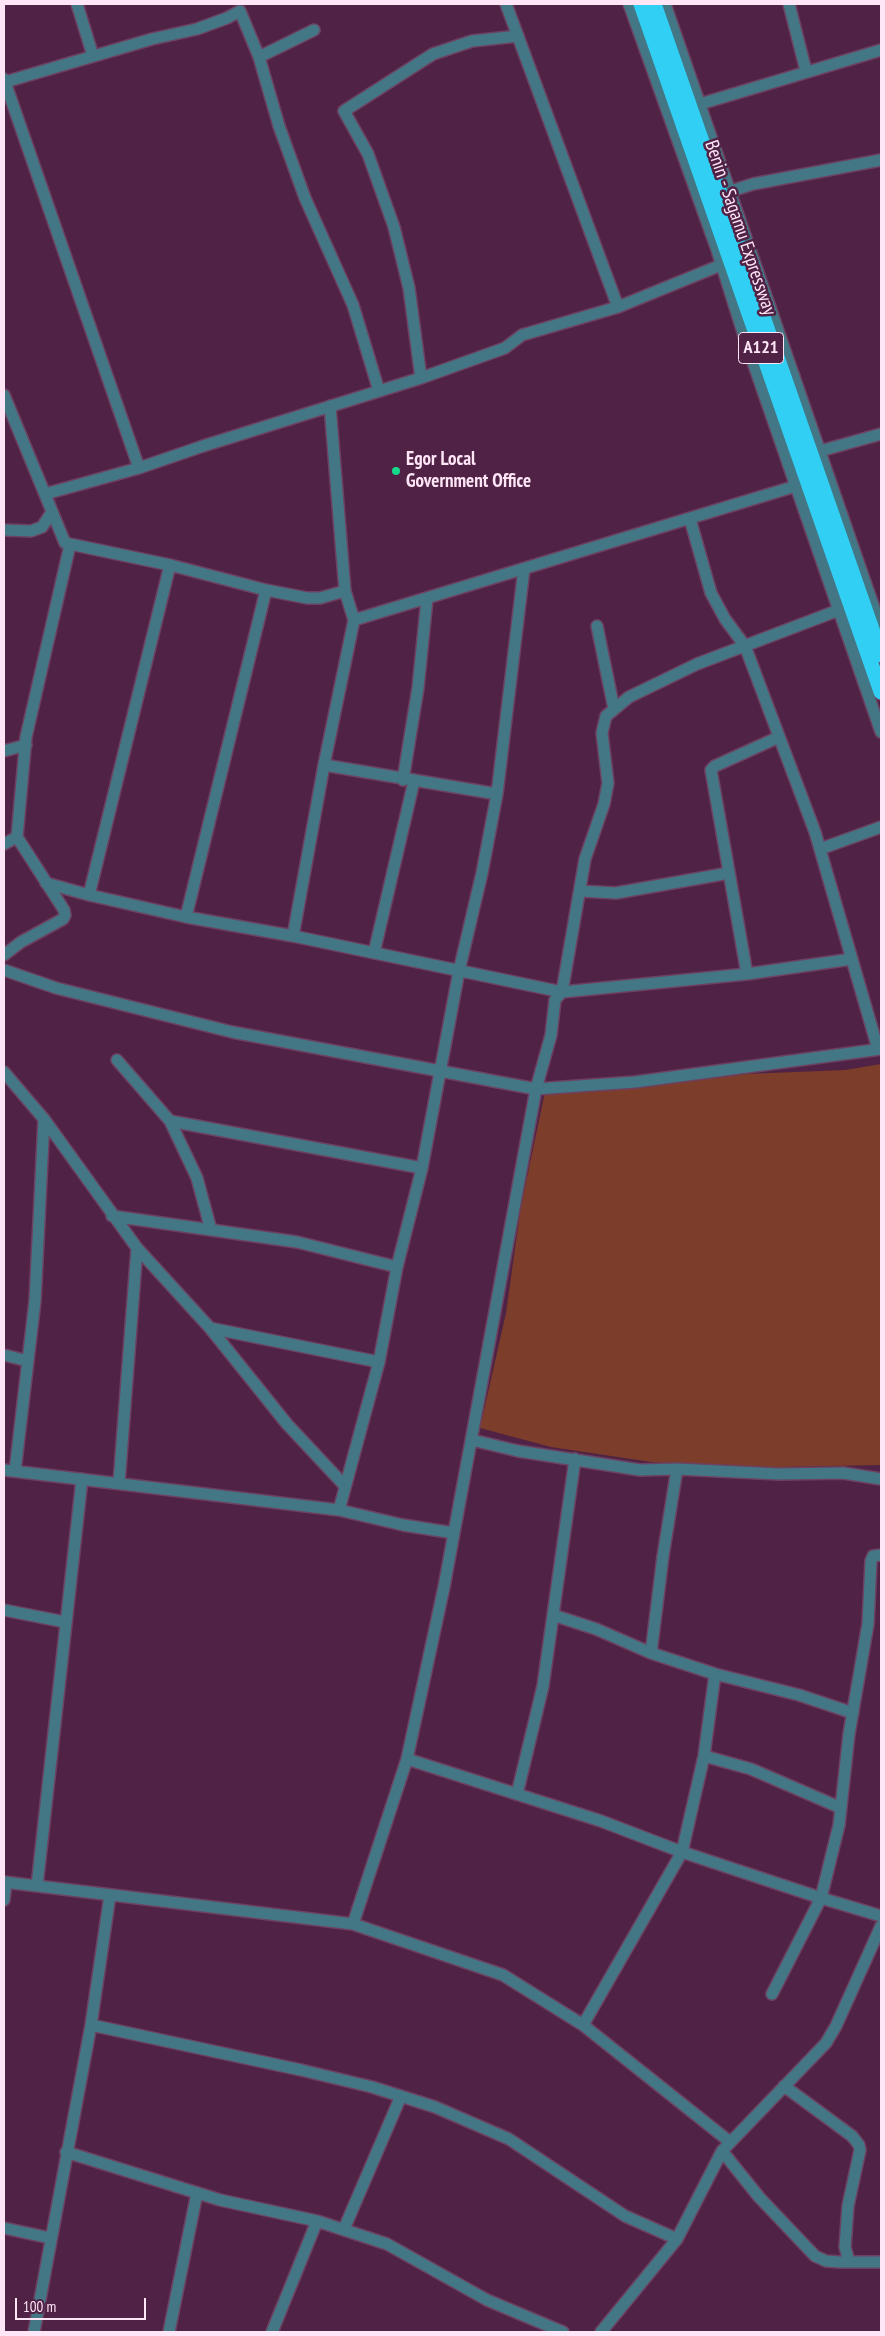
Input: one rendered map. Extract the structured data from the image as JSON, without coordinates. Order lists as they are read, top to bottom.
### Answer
{
  "streets": {
    "highway": ["Benin - Sagamu Expressway", "A121"]
  },
  "places": ["Egor Local Government Office"],
  "scale_bar": "100 m"
}
